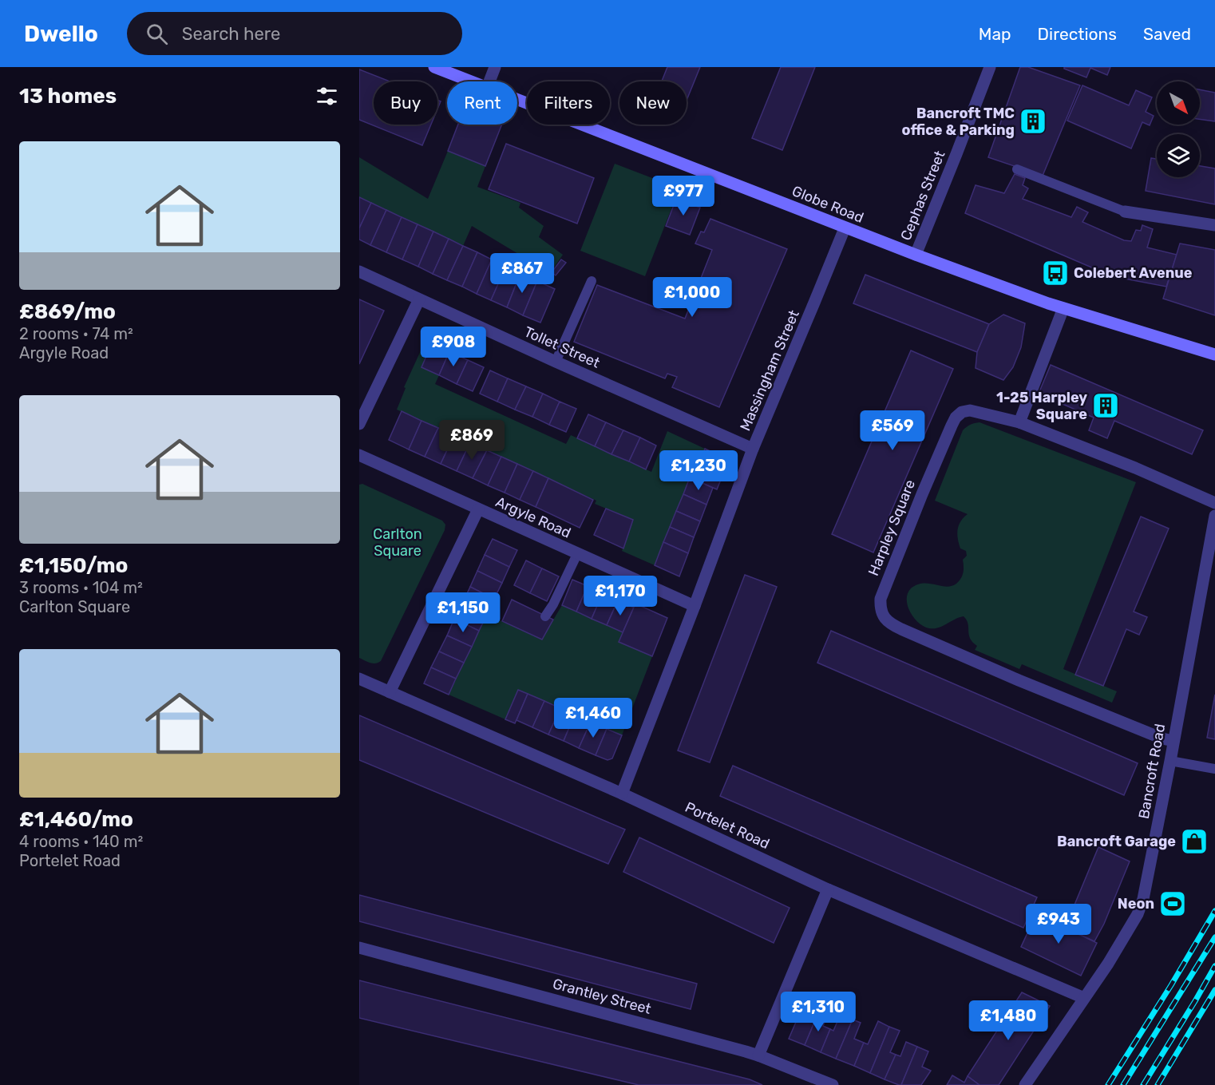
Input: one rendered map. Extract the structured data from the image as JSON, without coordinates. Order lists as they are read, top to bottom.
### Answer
{
  "streets": {
    "main road": ["Globe Road"],
    "street": [
      "Cephas Street",
      "Tollet Street",
      "Massingham Street",
      "Argyle Road",
      "Harpley Square",
      "Bancroft Road",
      "Portelet Road",
      "Grantley Street"
    ]
  },
  "crossings": [
    ["Cephas Street", "Globe Road"],
    ["Globe Road", "Massingham Street"],
    ["Tollet Street", "Massingham Street"],
    ["Massingham Street", "Argyle Road"],
    ["Massingham Street", "Portelet Road"],
    ["Harpley Square", "Bancroft Road"],
    ["Bancroft Road", "Portelet Road"]
  ],
  "parks": ["Carlton Square"],
  "places": {
    "building": ["Bancroft TMC office & Parking", "1-25 Harpley Square"],
    "bus stop": ["Colebert Avenue"],
    "shop": ["Bancroft Garage"],
    "sports": ["Neon"]
  },
  "north": "bottom right",
  "page": {
    "header": "Dwello",
    "search": "Search here",
    "nav": ["Map", "Directions", "Saved"],
    "heading": "13 homes",
    "chip": [
      "Buy",
      "Rent",
      "Filters",
      "New"
    ],
    "list": [
      {
        "name": "£869/mo",
        "note": "2 rooms · 74 m² · Argyle Road"
      },
      {
        "name": "£1,150/mo",
        "note": "3 rooms · 104 m² · Carlton Square"
      },
      {
        "name": "£1,460/mo",
        "note": "4 rooms · 140 m² · Portelet Road"
      }
    ],
    "price": [
      "£977",
      "£867",
      "£1,000",
      "£908",
      "£569",
      "£869",
      "£1,230",
      "£1,170",
      "£1,150",
      "£1,460",
      "£943",
      "£1,310",
      "£1,480"
    ]
  }
}
